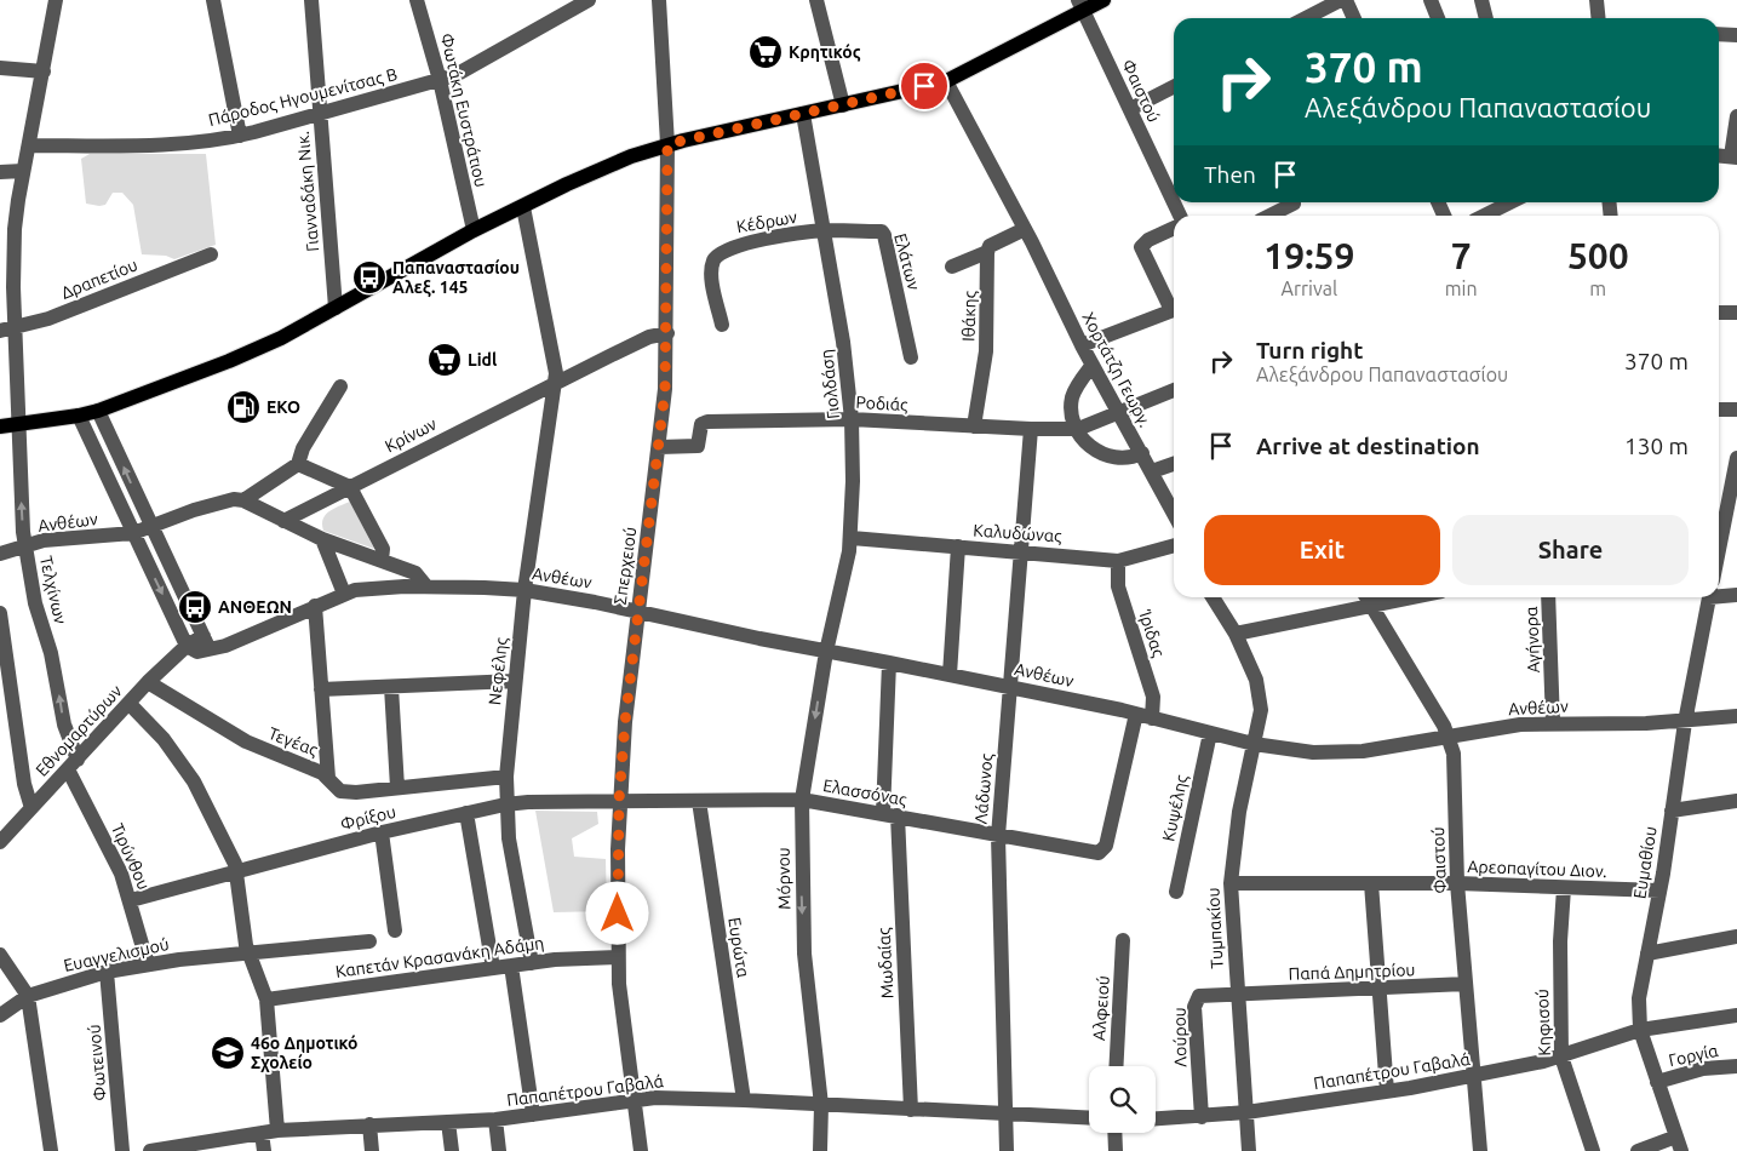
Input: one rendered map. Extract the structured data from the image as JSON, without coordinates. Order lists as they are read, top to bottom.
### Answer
{
  "streets": {
    "street": [
      "Φαιστού",
      "Πάροδος Ηγουμενίτσας Β",
      "Φωτάκη Ευστράτιου",
      "Γιανναδάκη Νικ.",
      "Κέδρων",
      "Ελάτων",
      "Δραπετίου",
      "Ιθάκης",
      "Χορτάτζη Γεωργ.",
      "Γιολδάση",
      "Ροδιάς",
      "Κρίνων",
      "Ανθέων",
      "Καλυδώνας",
      "Σπερχειού",
      "Τελχίνων",
      "Ίριδας",
      "Αγήνορα",
      "Νεφέλης",
      "Εθνομαρτύρων",
      "Τεγέας",
      "Λάδωνος",
      "Ελασσόνας",
      "Κυψέλης",
      "Φρίξου",
      "Τιρύνθου",
      "Ευμαθίου",
      "Αρεοπαγίτου Διον.",
      "Μόρνου",
      "Τυμπακίου",
      "Ευρώτα",
      "Ευαγγελισμού",
      "Καπετάν Κρασανάκη Αδάμη",
      "Μωδαίας",
      "Παπά Δημητρίου",
      "Αλφειού",
      "Κηφισού",
      "Λούρου",
      "Γοργία",
      "Φωτεινού",
      "Παπαπέτρου Γαβαλά"
    ]
  },
  "crossings": [
    ["Φαιστού", "Ανθέων"],
    ["Φαιστού", "Αρεοπαγίτου Διον."],
    ["Φαιστού", "Παπά Δημητρίου"],
    ["Φαιστού", "Παπαπέτρου Γαβαλά"],
    ["Πάροδος Ηγουμενίτσας Β", "Φωτάκη Ευστράτιου"],
    ["Πάροδος Ηγουμενίτσας Β", "Γιανναδάκη Νικ."],
    ["Πάροδος Ηγουμενίτσας Β", "Τελχίνων"],
    ["Κέδρων", "Ελάτων"],
    ["Κέδρων", "Γιολδάση"],
    ["Ελάτων", "Γιολδάση"],
    ["Δραπετίου", "Τελχίνων"],
    ["Ιθάκης", "Ροδιάς"],
    ["Χορτάτζη Γεωργ.", "Ροδιάς"],
    ["Γιολδάση", "Ροδιάς"],
    ["Γιολδάση", "Ανθέων"],
    ["Γιολδάση", "Καλυδώνας"],
    ["Γιολδάση", "Μόρνου"],
    ["Ροδιάς", "Σπερχειού"],
    ["Ροδιάς", "Λάδωνος"],
    ["Κρίνων", "Νεφέλης"],
    ["Ανθέων", "Σπερχειού"],
    ["Ανθέων", "Τελχίνων"],
    ["Ανθέων", "Ίριδας"],
    ["Ανθέων", "Αγήνορα"],
    ["Ανθέων", "Νεφέλης"],
    ["Ανθέων", "Εθνομαρτύρων"],
    ["Ανθέων", "Λάδωνος"],
    ["Ανθέων", "Ελασσόνας"],
    ["Ανθέων", "Κυψέλης"],
    ["Ανθέων", "Ευμαθίου"],
    ["Ανθέων", "Μόρνου"],
    ["Ανθέων", "Τυμπακίου"],
    ["Ανθέων", "Μωδαίας"],
    ["Καλυδώνας", "Ίριδας"],
    ["Καλυδώνας", "Λάδωνος"],
    ["Σπερχειού", "Ελασσόνας"],
    ["Σπερχειού", "Φρίξου"],
    ["Σπερχειού", "Καπετάν Κρασανάκη Αδάμη"],
    ["Σπερχειού", "Παπαπέτρου Γαβαλά"],
    ["Τελχίνων", "Εθνομαρτύρων"],
    ["Τελχίνων", "Τιρύνθου"],
    ["Νεφέλης", "Τεγέας"],
    ["Νεφέλης", "Φρίξου"],
    ["Νεφέλης", "Καπετάν Κρασανάκη Αδάμη"],
    ["Εθνομαρτύρων", "Τεγέας"],
    ["Εθνομαρτύρων", "Τιρύνθου"],
    ["Λάδωνος", "Ελασσόνας"],
    ["Λάδωνος", "Παπαπέτρου Γαβαλά"],
    ["Ελασσόνας", "Φρίξου"],
    ["Ελασσόνας", "Μόρνου"],
    ["Ελασσόνας", "Ευρώτα"],
    ["Ελασσόνας", "Μωδαίας"],
    ["Φρίξου", "Τιρύνθου"],
    ["Τιρύνθου", "Ευαγγελισμού"],
    ["Ευμαθίου", "Αρεοπαγίτου Διον."],
    ["Ευμαθίου", "Γοργία"],
    ["Ευμαθίου", "Παπαπέτρου Γαβαλά"],
    ["Αρεοπαγίτου Διον.", "Τυμπακίου"],
    ["Αρεοπαγίτου Διον.", "Κηφισού"],
    ["Μόρνου", "Παπαπέτρου Γαβαλά"],
    ["Τυμπακίου", "Παπά Δημητρίου"],
    ["Τυμπακίου", "Λούρου"],
    ["Τυμπακίου", "Παπαπέτρου Γαβαλά"],
    ["Ευρώτα", "Παπαπέτρου Γαβαλά"],
    ["Ευαγγελισμού", "Φωτεινού"],
    ["Μωδαίας", "Παπαπέτρου Γαβαλά"],
    ["Παπά Δημητρίου", "Λούρου"],
    ["Κηφισού", "Παπαπέτρου Γαβαλά"],
    ["Λούρου", "Παπαπέτρου Γαβαλά"]
  ],
  "one_way": ["Μόρνου"],
  "places": {
    "supermarket": ["Κρητικός", "Lidl"],
    "bus stop": ["Παπαναστασίου Αλεξ. 145", "ΑΝΘΕΩΝ"],
    "fuel station": ["EKO"],
    "school or university": ["46ο Δημοτικό Σχολείο"]
  },
  "page": {
    "turn": ["370 m", "Αλεξάνδρου Παπαναστασίου"],
    "then": "Then",
    "eta": [
      "19:59",
      "Arrival",
      "7",
      "min",
      "500",
      "m"
    ],
    "list": [
      {
        "name": "Turn right",
        "note": "Αλεξάνδρου Παπαναστασίου",
        "value": "370 m"
      },
      {
        "name": "Arrive at destination",
        "value": "130 m"
      }
    ],
    "buttons": ["Exit", "Share"]
  }
}
